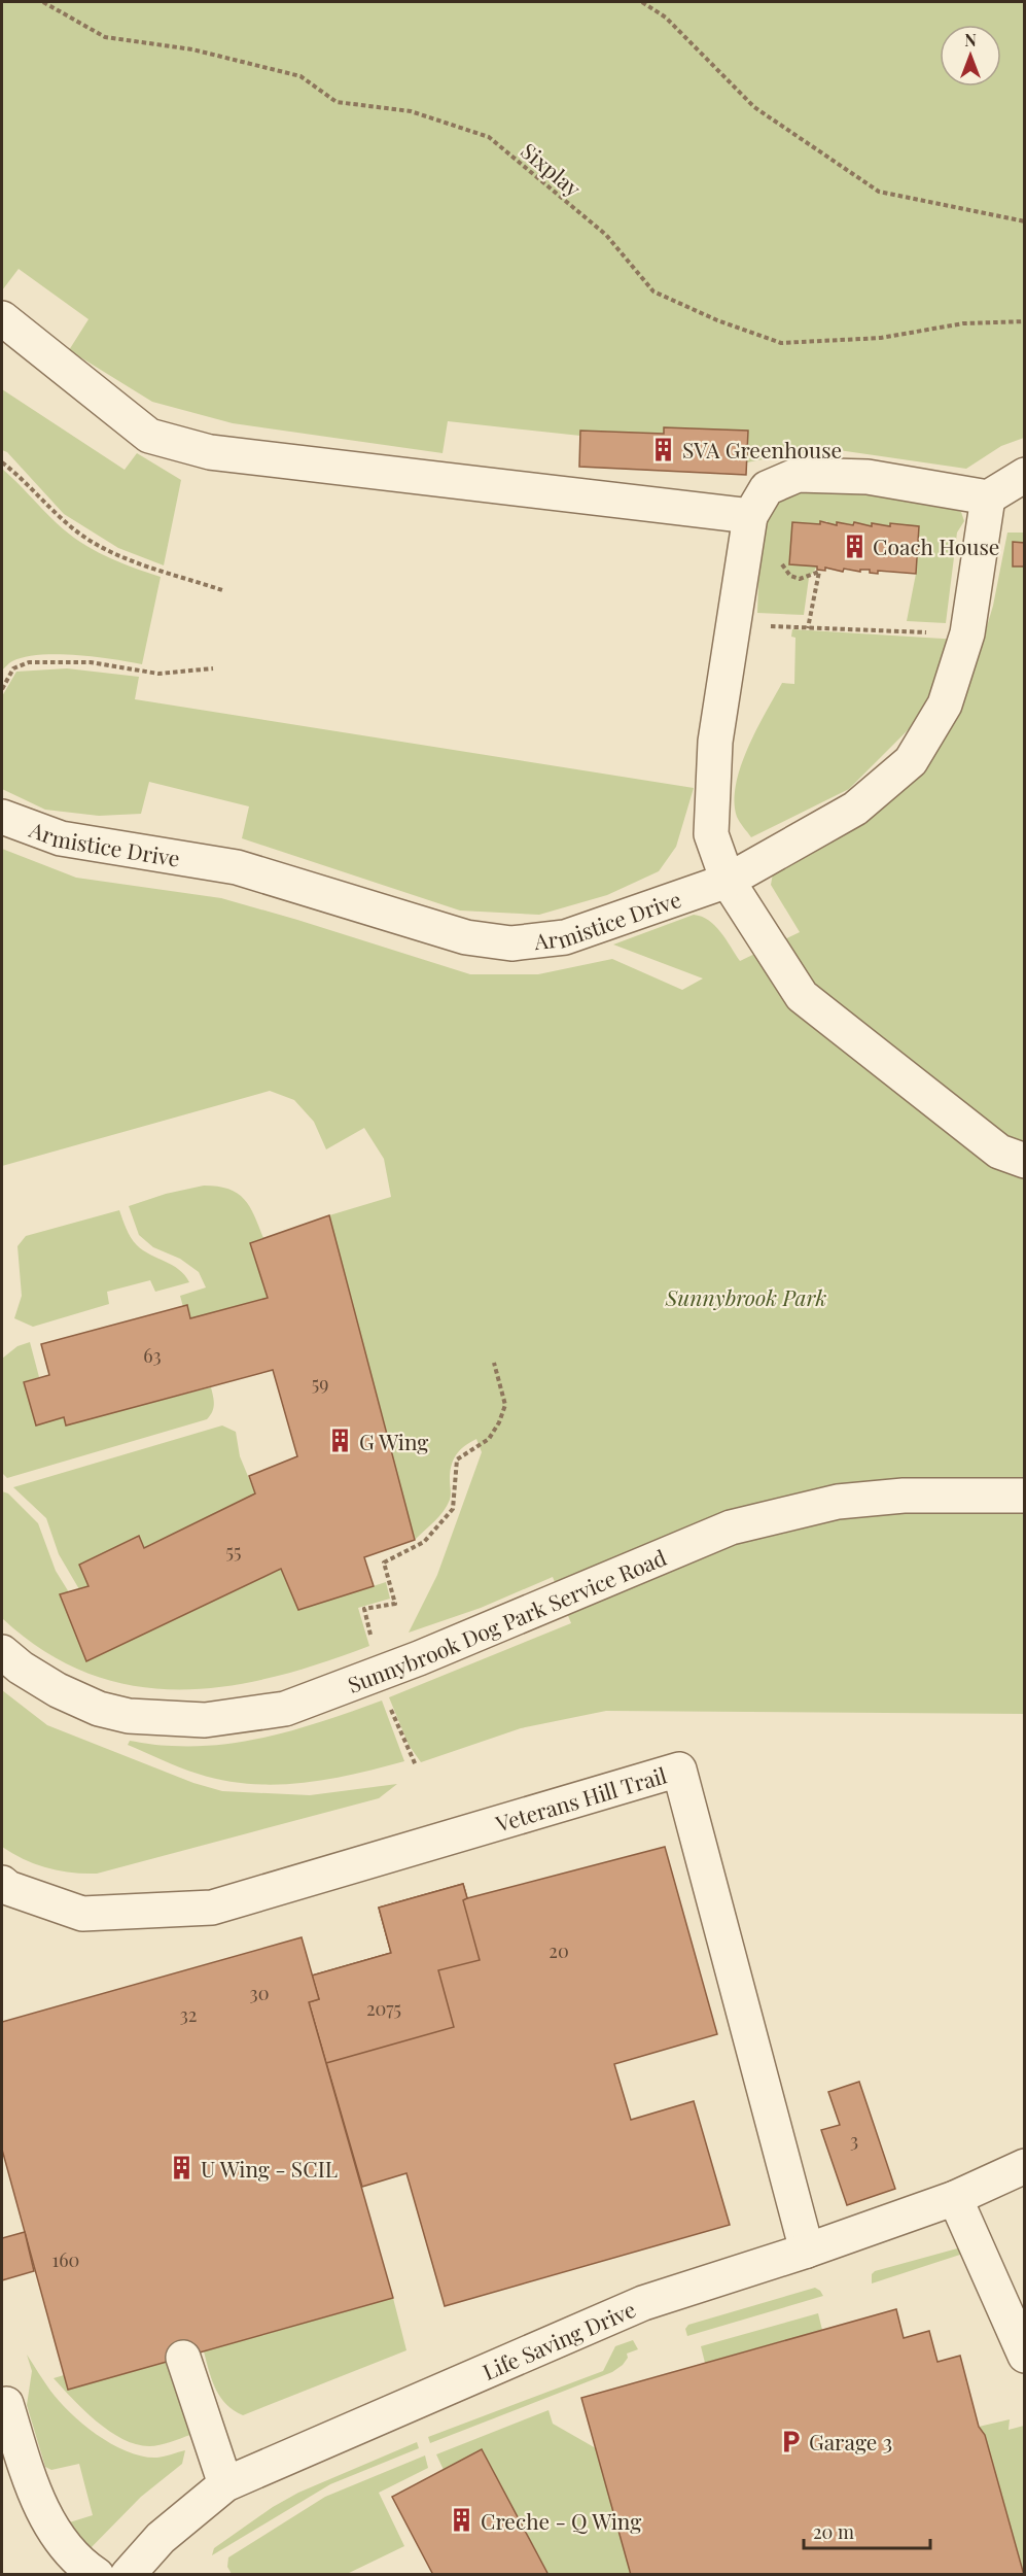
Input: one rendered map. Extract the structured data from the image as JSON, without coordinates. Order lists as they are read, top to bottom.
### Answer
{
  "streets": {
    "lane": [
      "Armistice Drive",
      "Sunnybrook Dog Park Service Road",
      "Veterans Hill Trail",
      "Life Saving Drive"
    ],
    "path": ["Sixplay"]
  },
  "crossings": [
    ["Veterans Hill Trail", "Life Saving Drive"]
  ],
  "parks": ["Sunnybrook Park"],
  "places": {
    "building": [
      "SVA Greenhouse",
      "Coach House",
      "G Wing",
      "U Wing - SCIL",
      "Creche - Q Wing"
    ],
    "parking": ["Garage 3"]
  },
  "house_numbers": [
    "63",
    "59",
    "55",
    "20",
    "30",
    "2075",
    "32",
    "3",
    "160"
  ],
  "scale_bar": "20 m",
  "north": "top"
}
